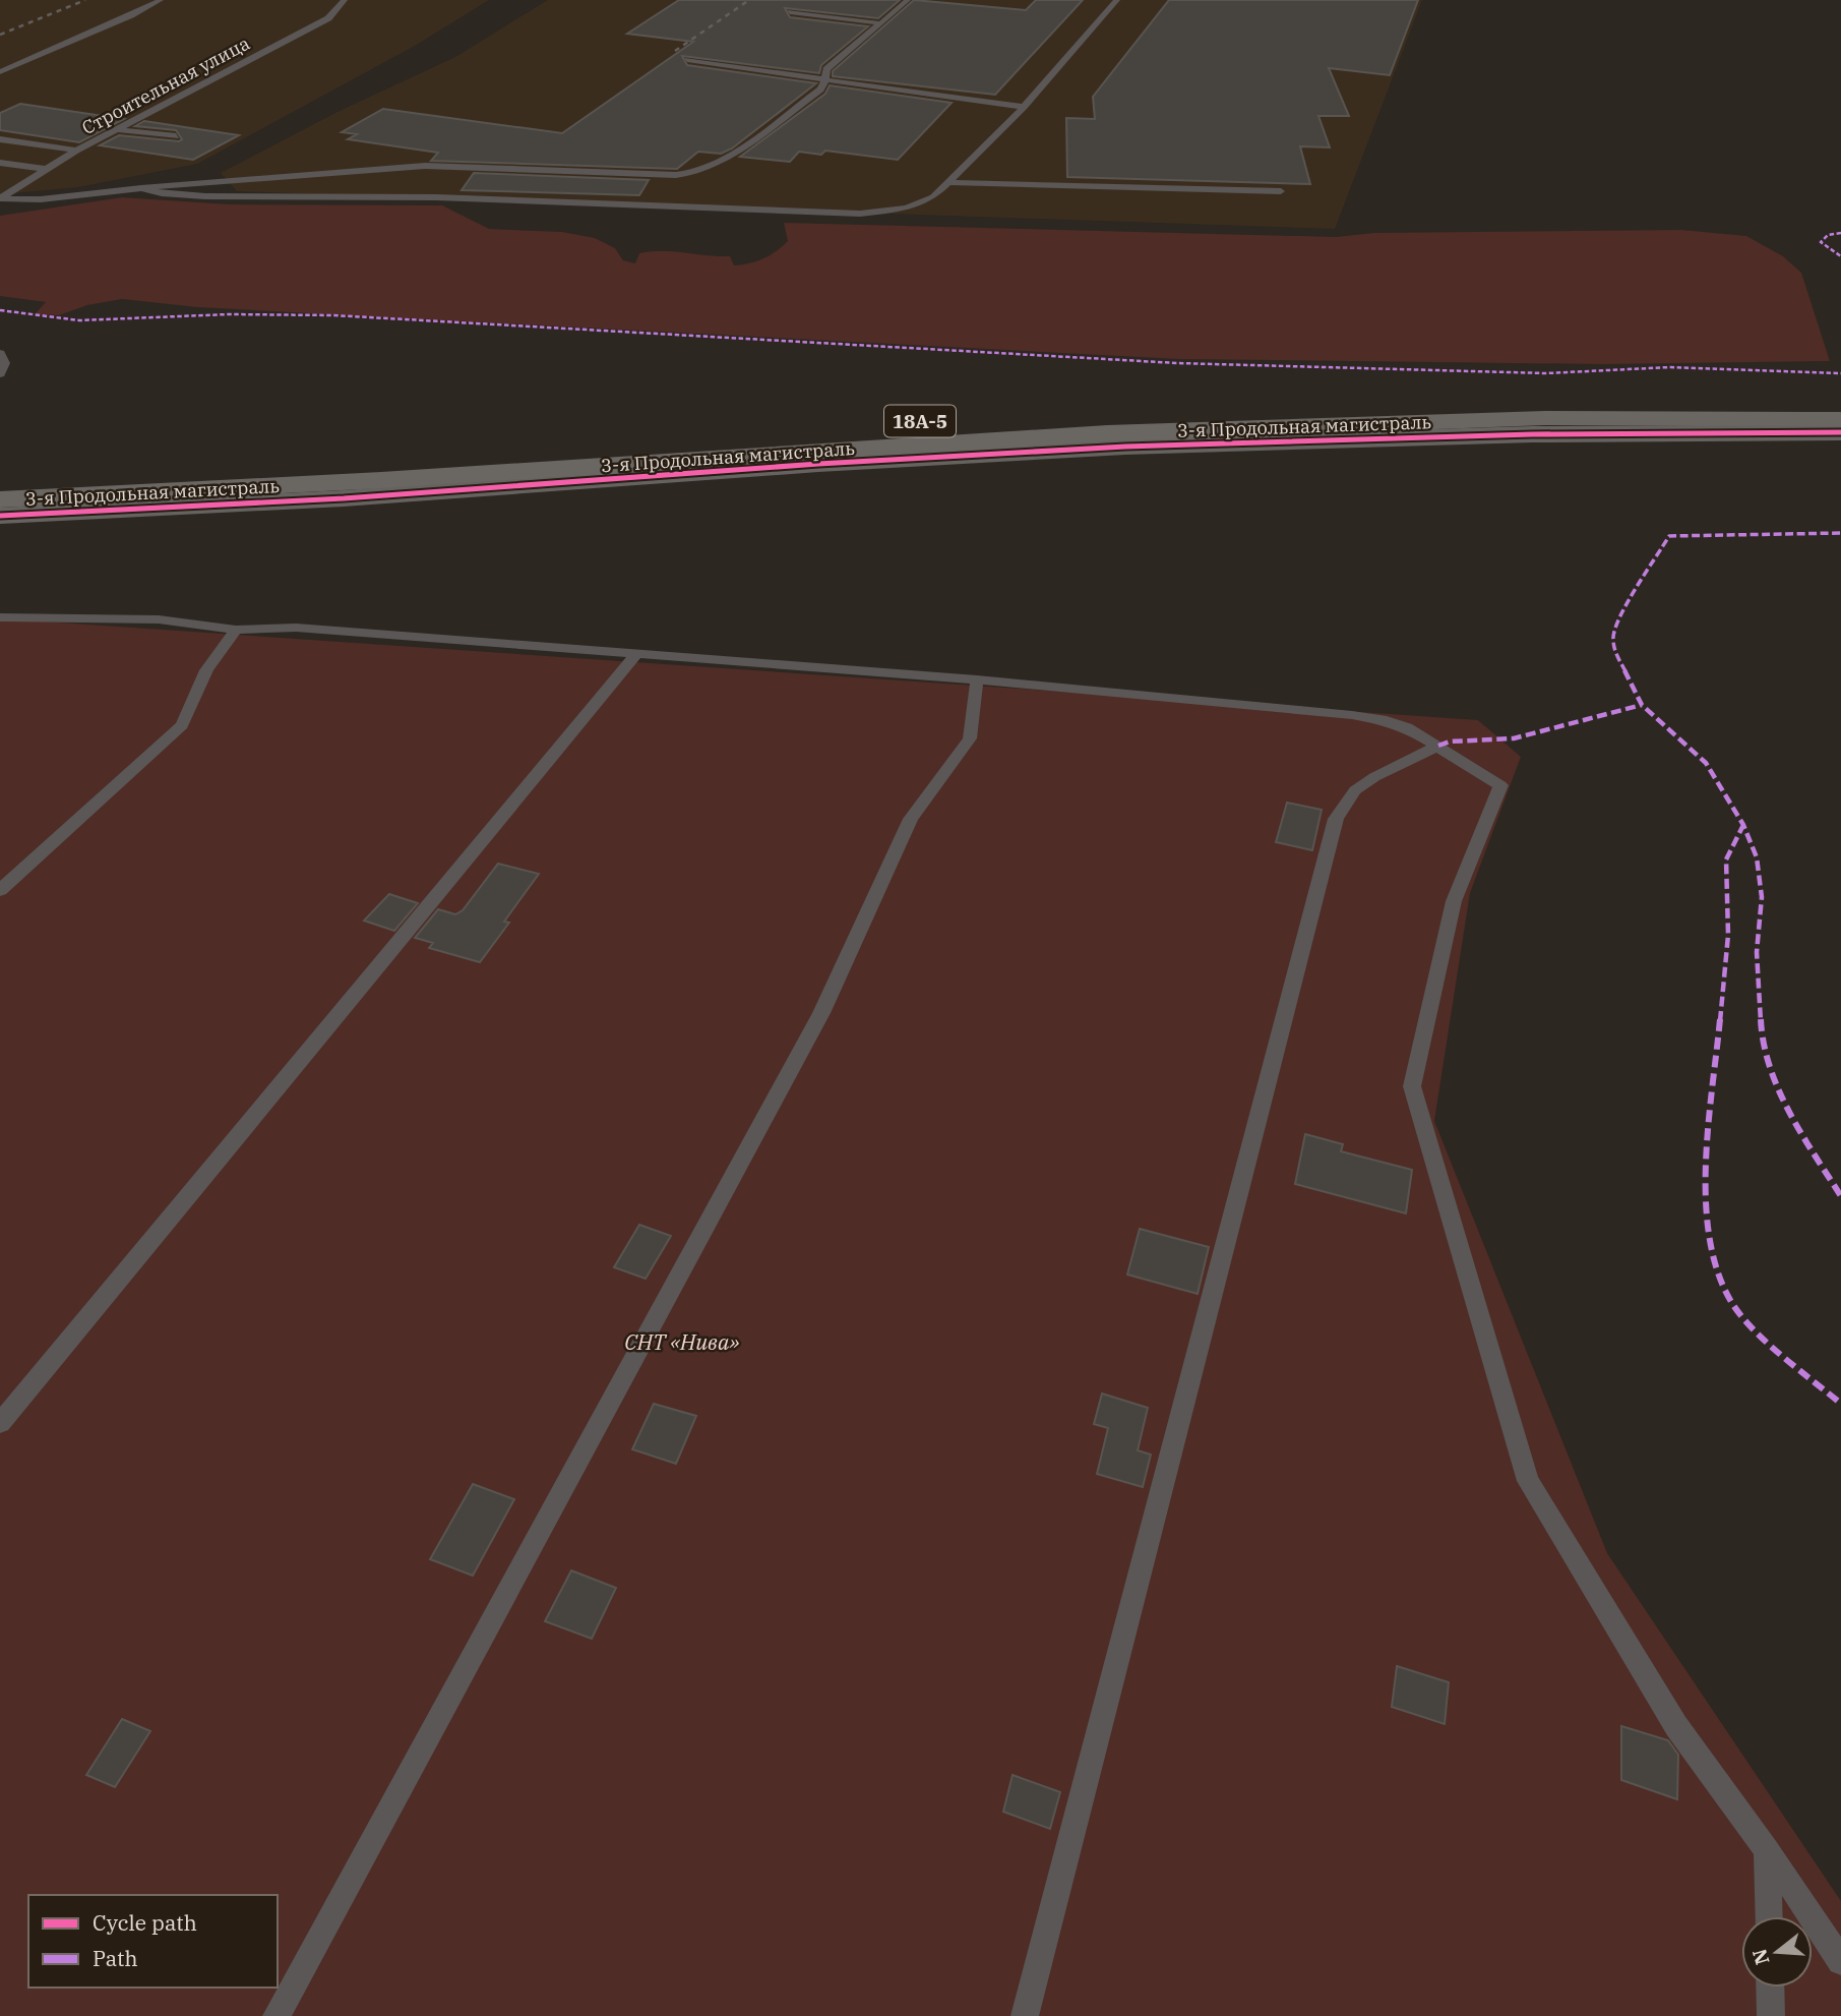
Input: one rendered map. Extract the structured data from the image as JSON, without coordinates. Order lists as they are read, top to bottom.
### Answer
{
  "streets": {
    "highway": ["18А-5", "3-я Продольная магистраль"],
    "lane": ["Строительная улица"]
  },
  "parks": ["СНТ «Нива»"],
  "legend": ["Cycle path", "Path"],
  "north": "left"
}
